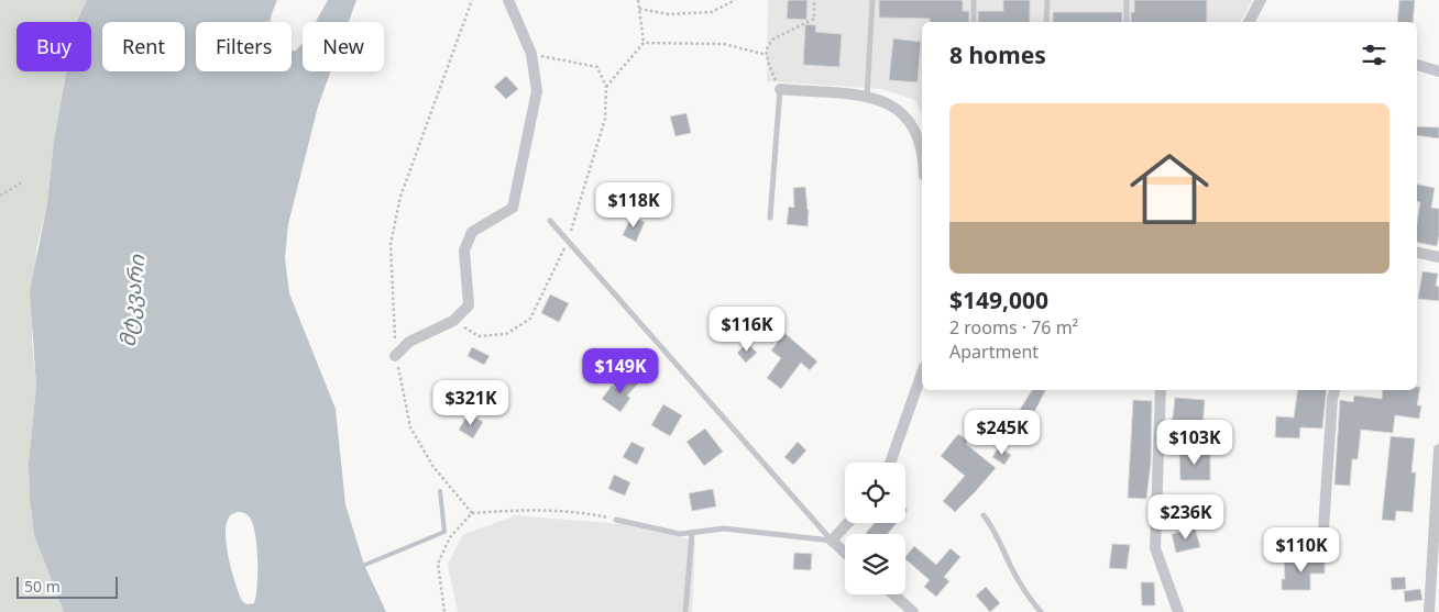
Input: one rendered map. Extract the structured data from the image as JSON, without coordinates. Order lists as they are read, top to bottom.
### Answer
{
  "water": ["მტკვარი"],
  "scale_bar": "50 m",
  "page": {
    "chip": [
      "Buy",
      "Rent",
      "Filters",
      "New"
    ],
    "heading": "8 homes",
    "list": [
      {
        "name": "$149,000",
        "note": "2 rooms · 76 m² · Apartment"
      }
    ],
    "price": [
      "$118K",
      "$116K",
      "$149K",
      "$321K",
      "$245K",
      "$103K",
      "$236K",
      "$110K"
    ],
    "scale": "50 m"
  }
}
